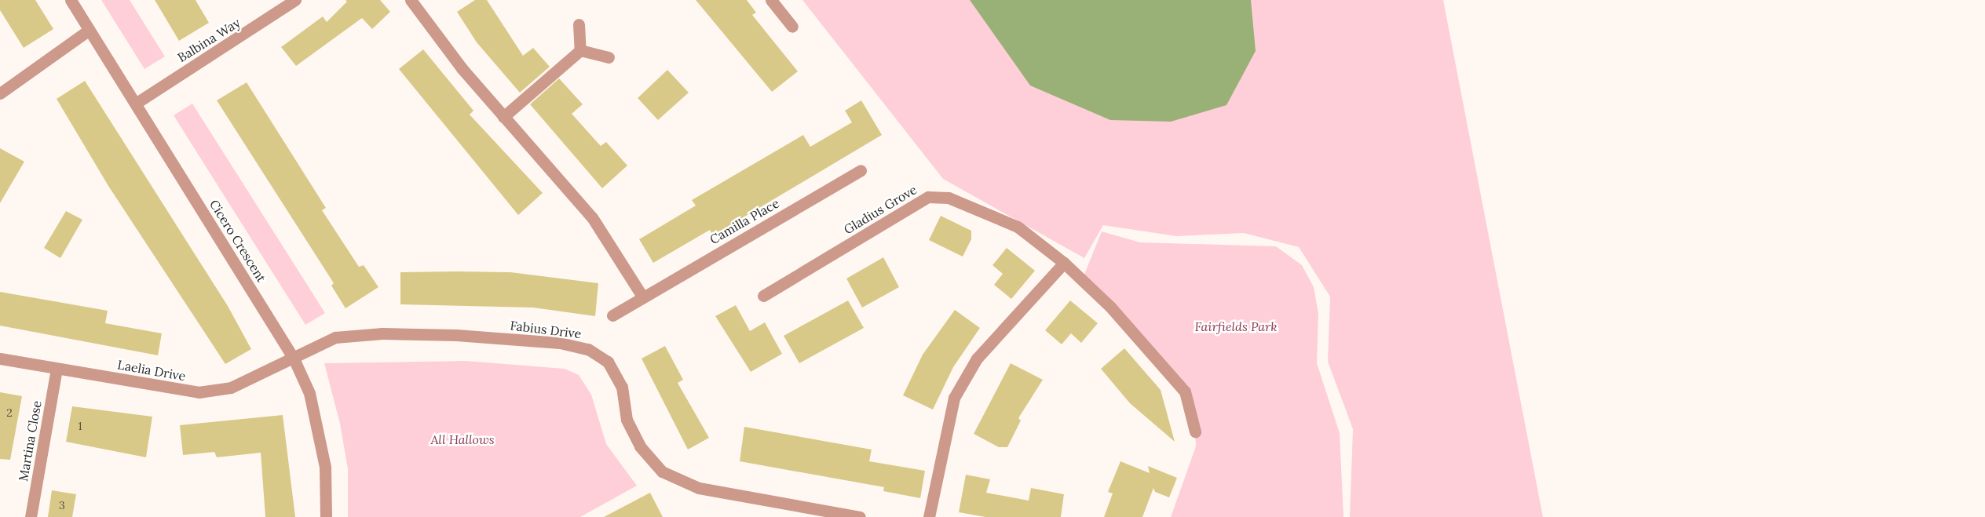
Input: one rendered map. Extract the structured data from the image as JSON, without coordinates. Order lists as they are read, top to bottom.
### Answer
{
  "streets": {
    "street": [
      "Balbina Way",
      "Gladius Grove",
      "Camilla Place",
      "Cicero Crescent",
      "Fabius Drive",
      "Laelia Drive",
      "Martina Close"
    ]
  },
  "crossings": [
    ["Balbina Way", "Cicero Crescent"],
    ["Cicero Crescent", "Fabius Drive"],
    ["Cicero Crescent", "Laelia Drive"],
    ["Fabius Drive", "Laelia Drive"],
    ["Laelia Drive", "Martina Close"]
  ],
  "parks": ["Fairfields Park", "All Hallows"],
  "house_numbers": ["2", "1", "3"]
}
